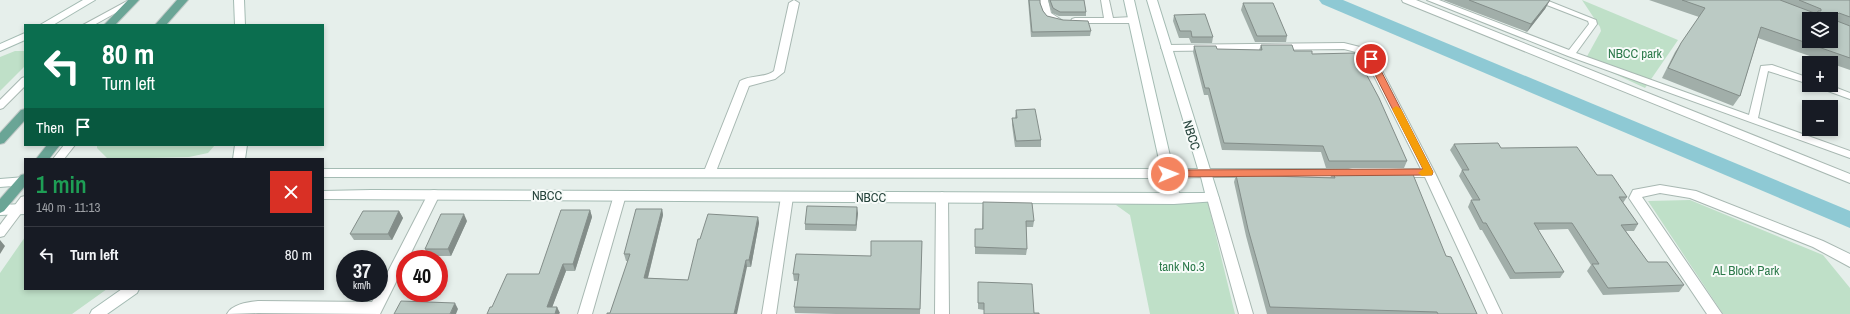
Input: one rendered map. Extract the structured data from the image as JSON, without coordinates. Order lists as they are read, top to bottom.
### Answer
{
  "streets": {
    "street": ["NBCC"]
  },
  "parks": ["NBCC park", "tank No.3", "AL Block Park"],
  "page": {
    "map_buttons": ["+", "−"],
    "turn": ["80 m", "Turn left"],
    "then": "Then",
    "heading": ["1 min", "140 m · 11:13"],
    "list": [
      {
        "name": "Turn left",
        "value": "80 m"
      }
    ],
    "speed": "37 km/h",
    "limit": "40"
  }
}
